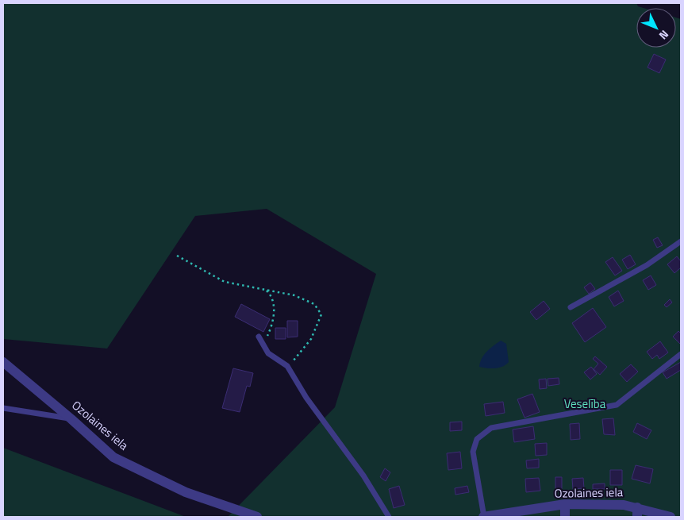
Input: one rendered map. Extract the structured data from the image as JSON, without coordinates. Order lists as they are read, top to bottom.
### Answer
{
  "streets": {
    "street": ["Ozolaines iela"]
  },
  "parks": ["Veselība"],
  "north": "bottom right"
}
